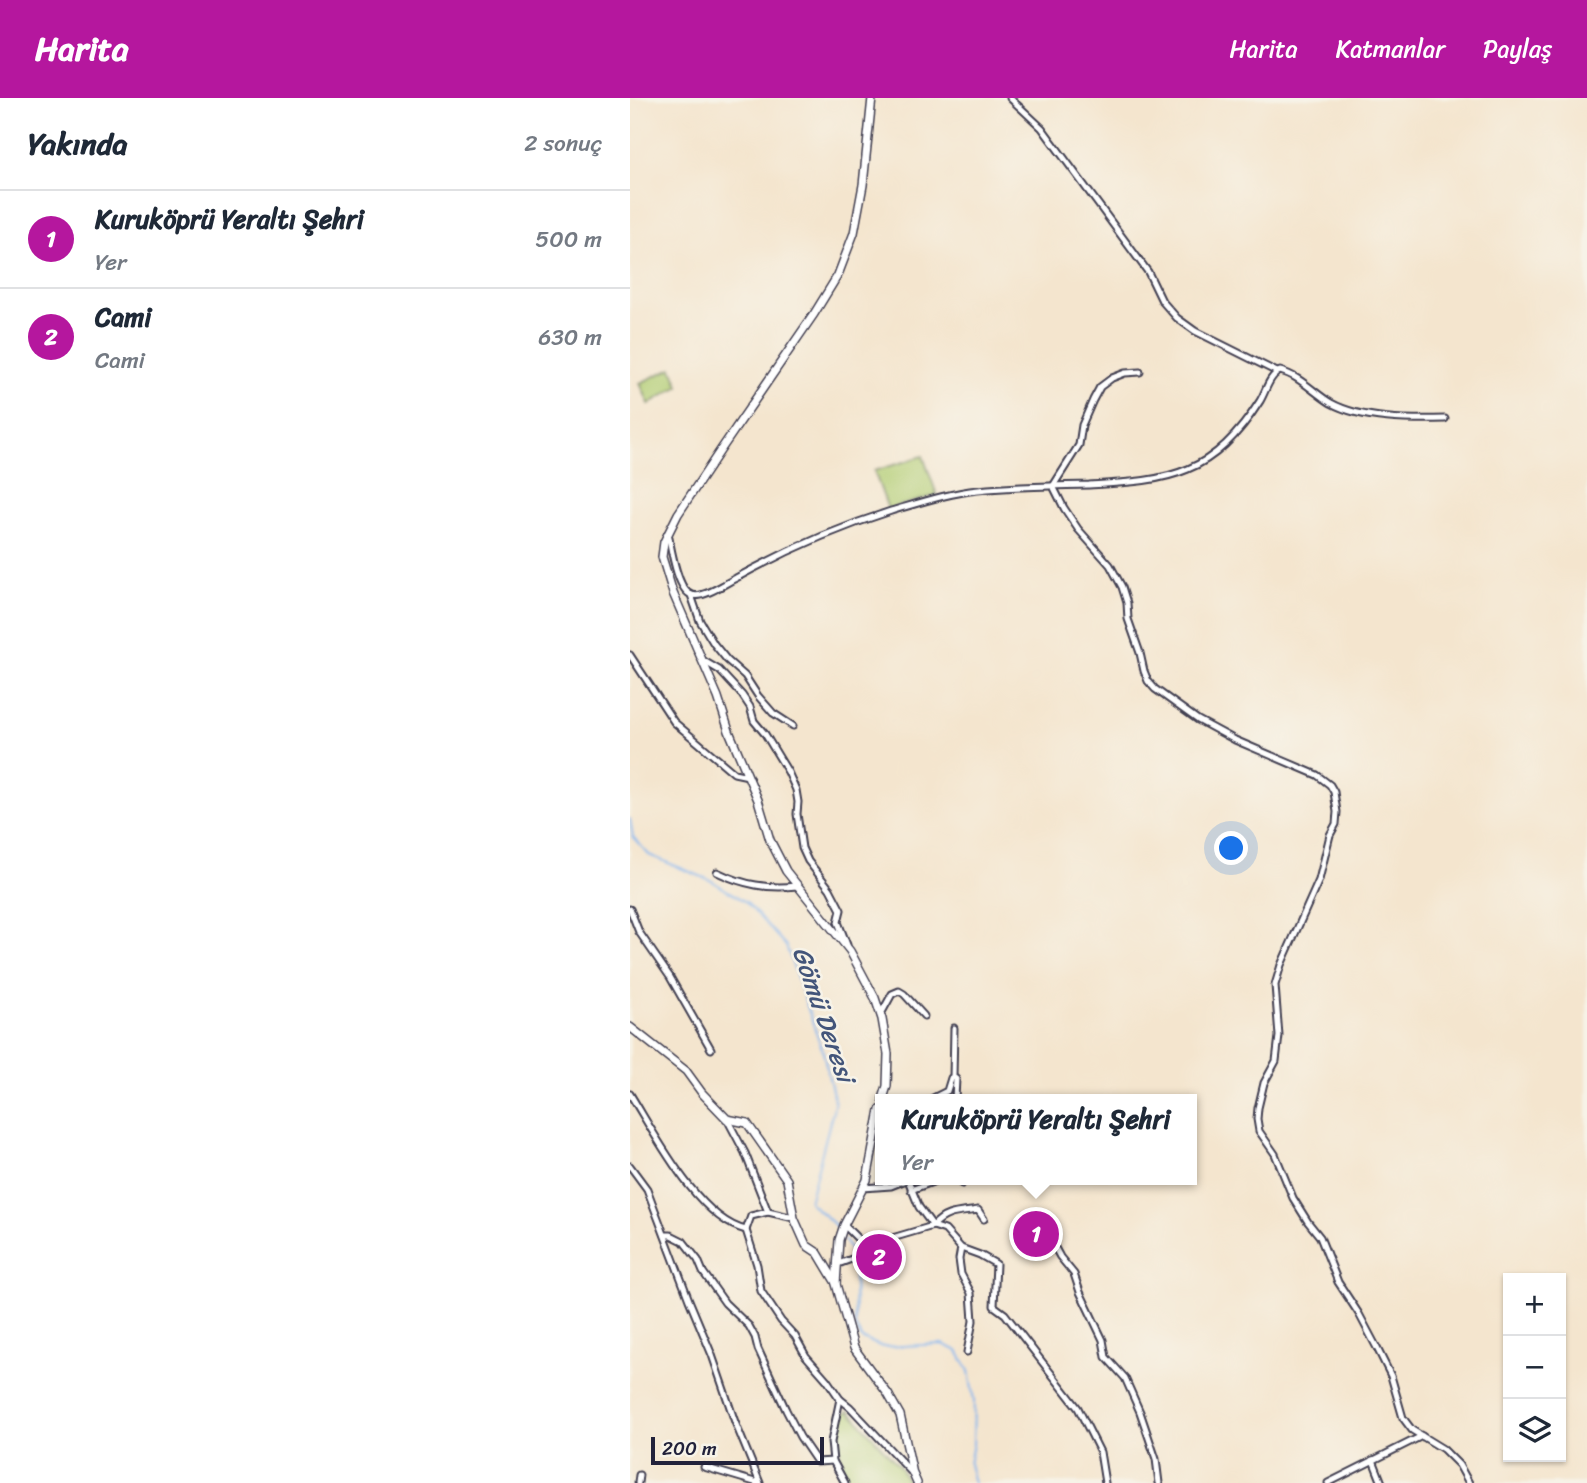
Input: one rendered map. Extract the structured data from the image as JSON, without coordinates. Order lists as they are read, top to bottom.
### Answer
{
  "water": ["Gömü Deresi"],
  "scale_bar": "200 m",
  "page": {
    "header": "Harita",
    "nav": ["Harita", "Katmanlar", "Paylaş"],
    "heading": ["Yakında", "2 sonuç"],
    "list": [
      {
        "mark": "1",
        "name": "Kuruköprü Yeraltı Şehri",
        "note": "Yer",
        "value": "500 m"
      },
      {
        "mark": "2",
        "name": "Cami",
        "note": "Cami",
        "value": "630 m"
      }
    ],
    "popup": ["Kuruköprü Yeraltı Şehri", "Yer"],
    "pins": ["1", "2"],
    "map_buttons": ["+", "−"],
    "scale": "200 m"
  }
}
